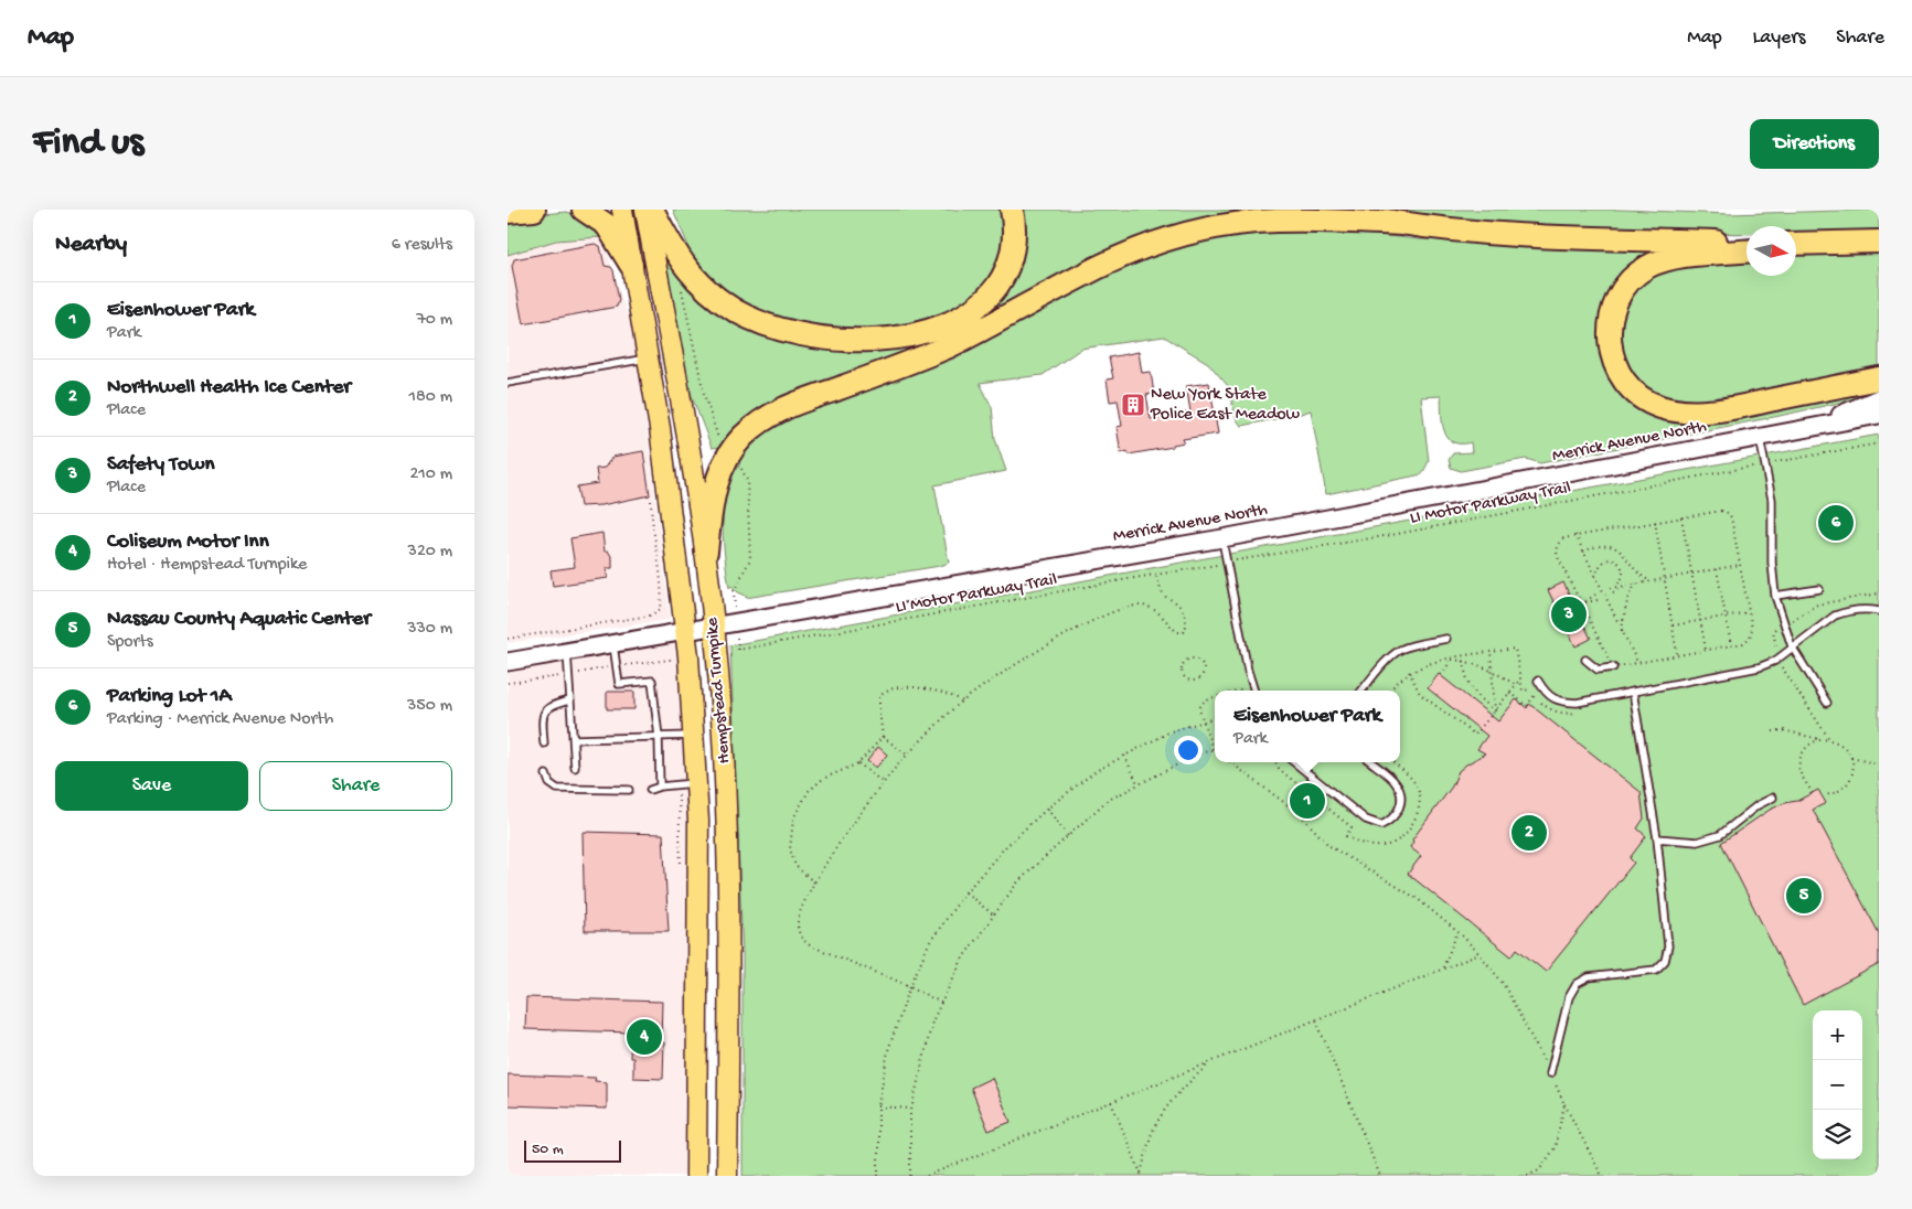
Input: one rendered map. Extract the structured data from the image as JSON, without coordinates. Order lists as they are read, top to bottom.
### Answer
{
  "streets": {
    "main road": ["Merrick Avenue North", "Hempstead Turnpike"],
    "path": ["LI Motor Parkway Trail"]
  },
  "crossings": [
    ["Merrick Avenue North", "Hempstead Turnpike"]
  ],
  "places": {
    "building": ["New York State Police East Meadow"]
  },
  "scale_bar": "50 m",
  "north": "right",
  "page": {
    "header": "Map",
    "nav": ["Map", "Layers", "Share"],
    "buttons": [
      "Directions",
      ["Save", "Share"]
    ],
    "title": "Find us",
    "heading": ["Nearby", "6 results"],
    "list": [
      {
        "mark": "1",
        "name": "Eisenhower Park",
        "note": "Park",
        "value": "70 m"
      },
      {
        "mark": "2",
        "name": "Northwell Health Ice Center",
        "note": "Place",
        "value": "180 m"
      },
      {
        "mark": "3",
        "name": "Safety Town",
        "note": "Place",
        "value": "210 m"
      },
      {
        "mark": "4",
        "name": "Coliseum Motor Inn",
        "note": "Hotel · Hempstead Turnpike",
        "value": "320 m"
      },
      {
        "mark": "5",
        "name": "Nassau County Aquatic Center",
        "note": "Sports",
        "value": "330 m"
      },
      {
        "mark": "6",
        "name": "Parking Lot 1A",
        "note": "Parking · Merrick Avenue North",
        "value": "350 m"
      }
    ],
    "pins": [
      "6",
      "3",
      "1",
      "2",
      "5",
      "4"
    ],
    "popup": ["Eisenhower Park", "Park"],
    "map_buttons": ["+", "−"],
    "scale": "50 m"
  }
}
